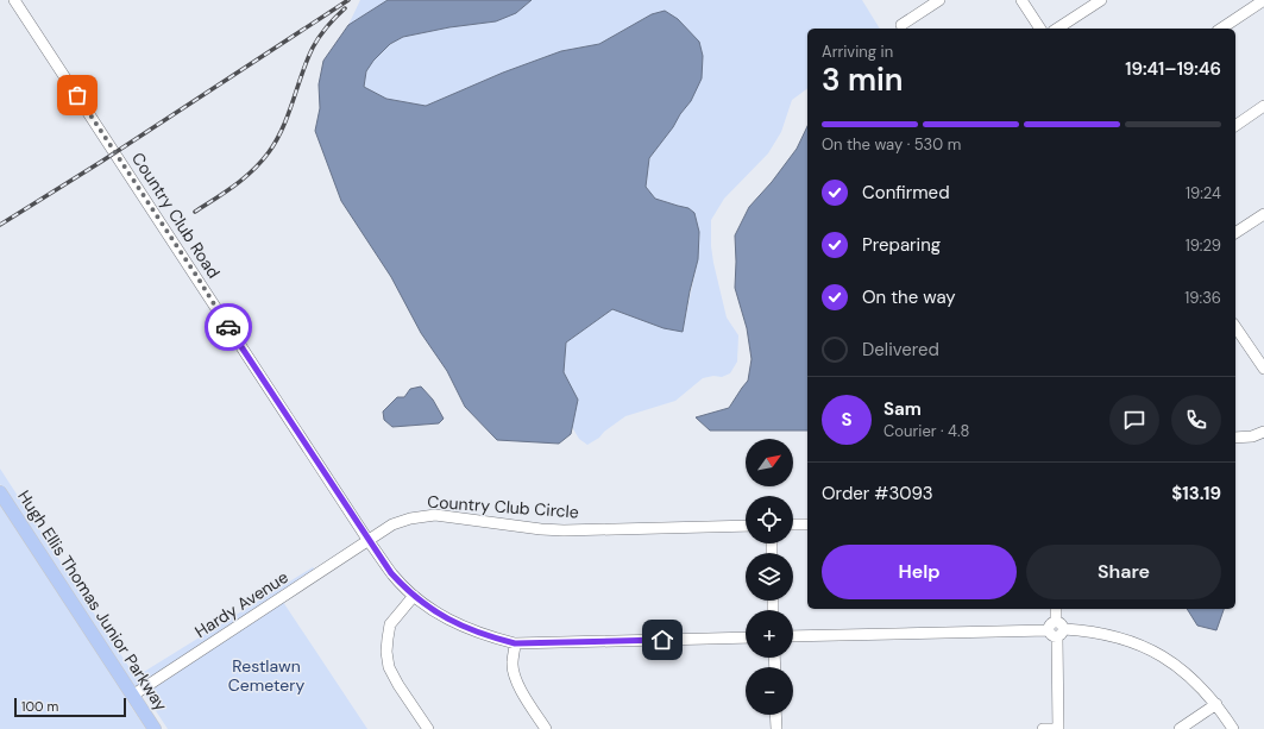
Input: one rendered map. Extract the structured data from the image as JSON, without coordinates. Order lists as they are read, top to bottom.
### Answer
{
  "streets": {
    "main road": ["Hugh Ellis Thomas Junior Parkway"],
    "street": ["Country Club Road", "Country Club Circle", "Hardy Avenue"]
  },
  "crossings": [
    ["Country Club Road", "Country Club Circle"],
    ["Country Club Road", "Hardy Avenue"],
    ["Country Club Circle", "Hardy Avenue"],
    ["Hugh Ellis Thomas Junior Parkway", "Hardy Avenue"]
  ],
  "parks": ["Restlawn Cemetery"],
  "scale_bar": "100 m",
  "north": "top right",
  "page": {
    "heading": ["3 min", "Arriving in", "19:41–19:46"],
    "panel": [
      "Sam",
      "Courier · 4.8",
      "Order #3093",
      "$13.19"
    ],
    "bar": "On the way · 530 m",
    "list": [
      ["Confirmed", "19:24"],
      ["Preparing", "19:29"],
      ["On the way", "19:36"],
      "Delivered"
    ],
    "round": "S",
    "map_buttons": ["+", "−"],
    "buttons": ["Help", "Share"],
    "scale": "100 m"
  }
}
